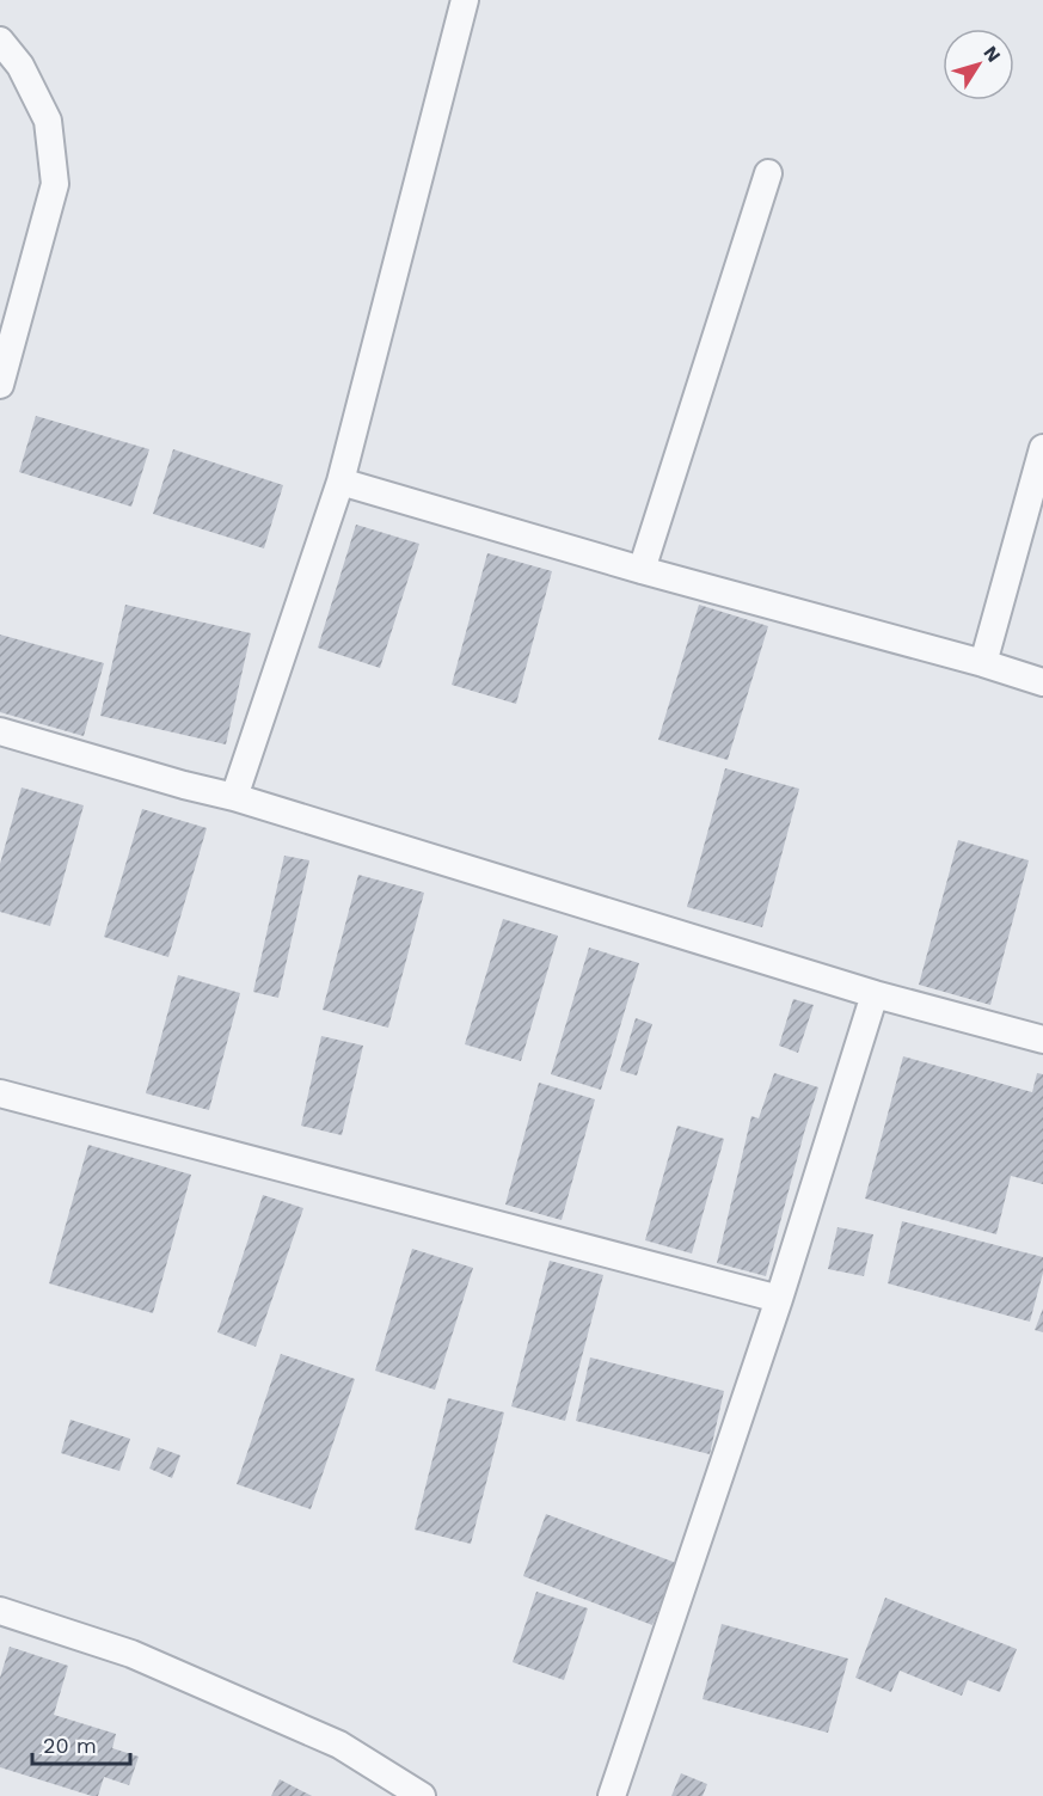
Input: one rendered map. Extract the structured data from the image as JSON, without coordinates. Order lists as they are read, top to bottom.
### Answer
{
  "scale_bar": "20 m",
  "north": "top right"
}
